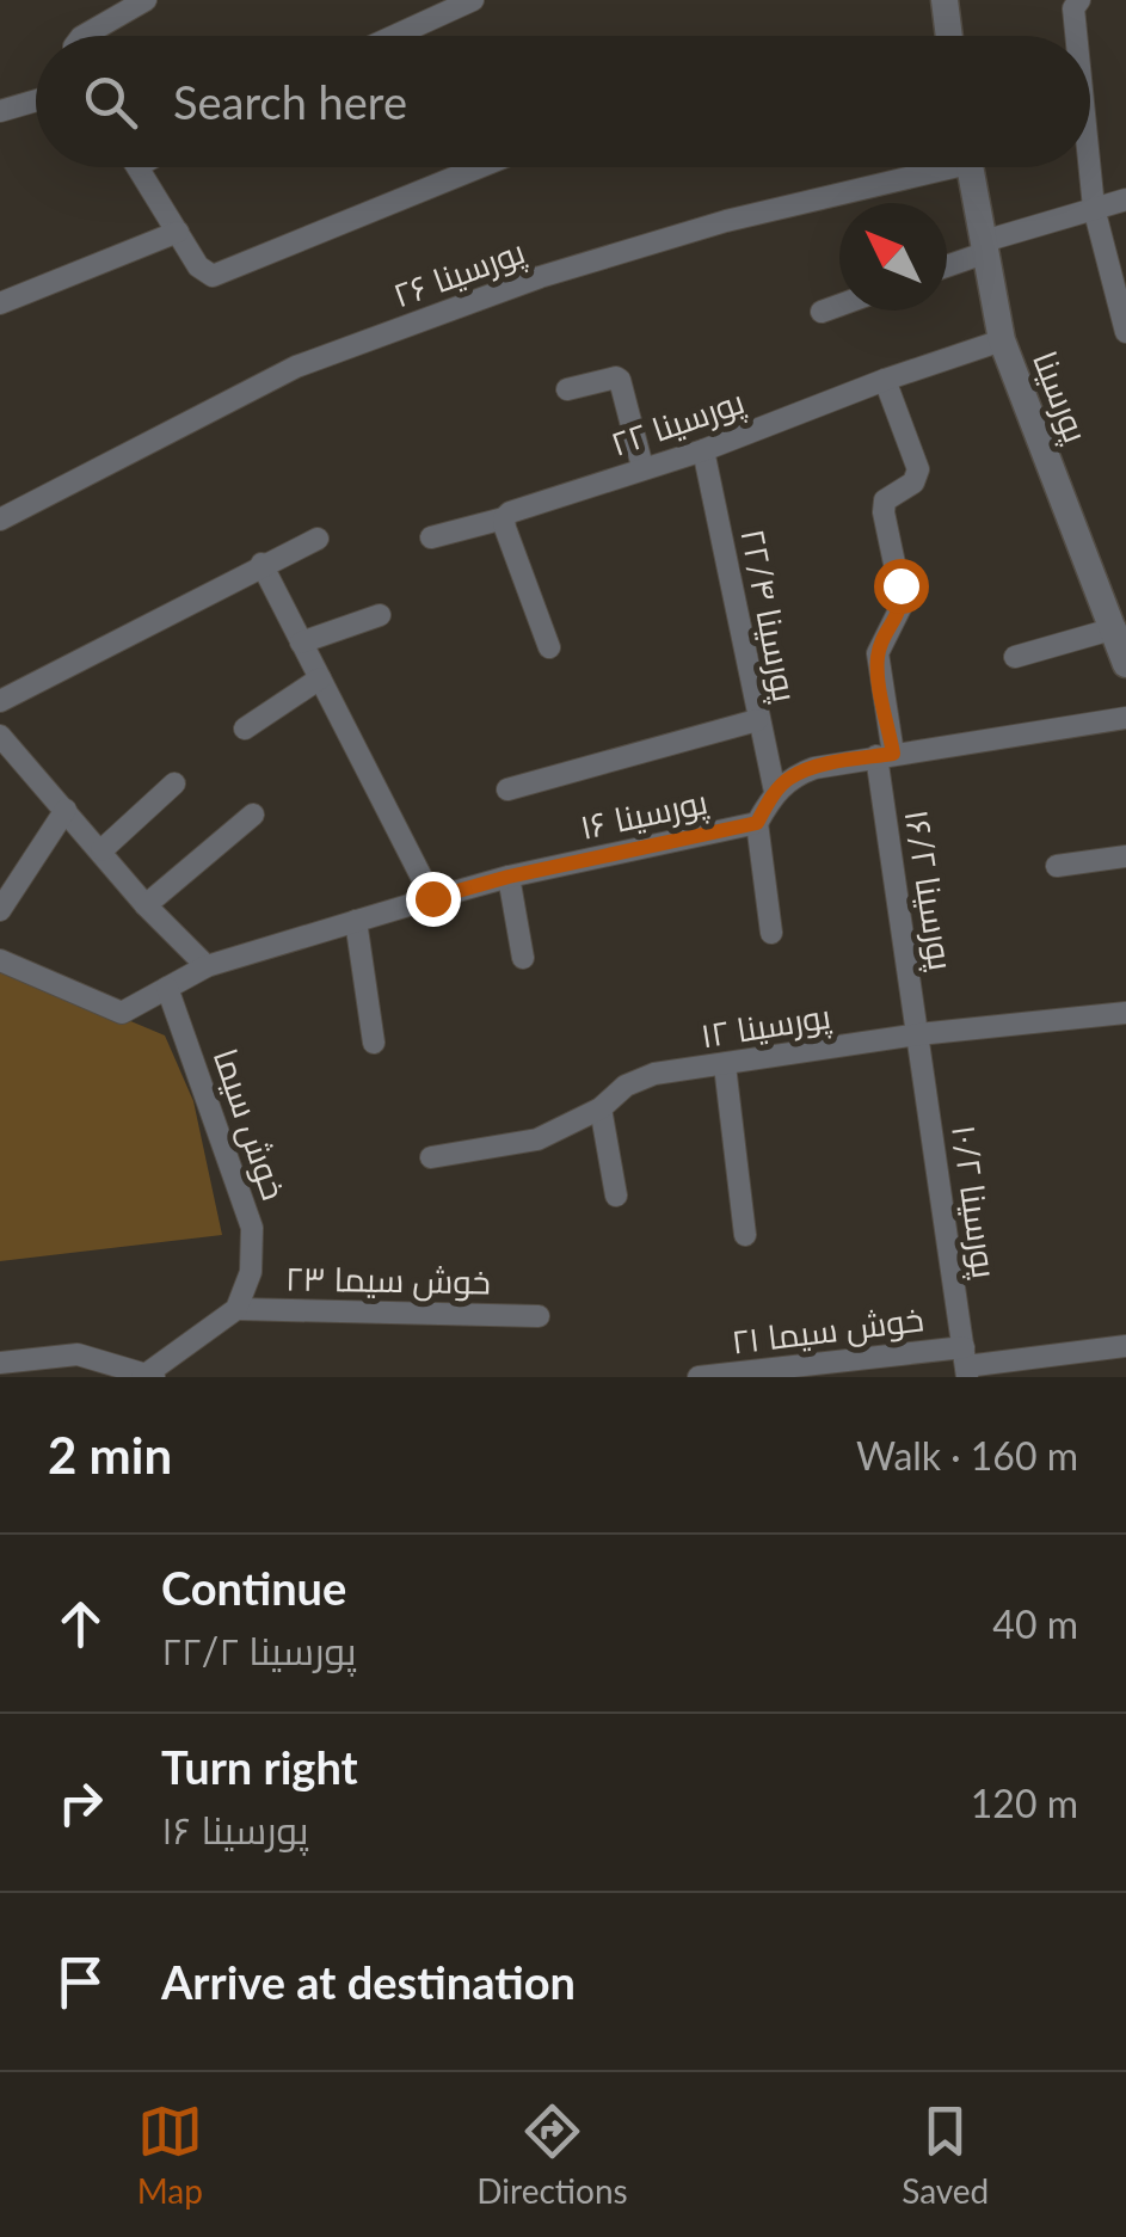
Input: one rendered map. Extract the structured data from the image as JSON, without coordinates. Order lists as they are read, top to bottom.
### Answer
{
  "streets": {
    "street": [
      "پورسینا ۲۶",
      "پورسینا",
      "پورسینا ۲۲",
      "پورسینا ۲۲/۴",
      "پورسینا ۱۶",
      "پورسینا ۱۶/۲",
      "پورسینا ۱۲",
      "خوش سیما",
      "پورسینا ۱۰/۲",
      "خوش سیما ۲۳",
      "خوش سیما ۲۱"
    ]
  },
  "crossings": [
    ["پورسینا", "پورسینا ۲۲"],
    ["پورسینا ۲۲", "پورسینا ۲۲/۴"],
    ["پورسینا ۲۲", "پورسینا ۱۶/۲"],
    ["پورسینا ۲۲/۴", "پورسینا ۱۶"],
    ["پورسینا ۱۶", "خوش سیما"],
    ["پورسینا ۱۶/۲", "پورسینا ۱۲"],
    ["پورسینا ۱۶/۲", "پورسینا ۱۰/۲"],
    ["پورسینا ۱۲", "پورسینا ۱۰/۲"],
    ["خوش سیما", "خوش سیما ۲۳"],
    ["پورسینا ۱۰/۲", "خوش سیما ۲۱"]
  ],
  "north": "top left",
  "page": {
    "search": "Search here",
    "heading": ["2 min", "Walk · 160 m"],
    "list": [
      ["Continue", "پورسینا ۲۲/۲", "40 m"],
      ["Turn right", "پورسینا ۱۶", "120 m"],
      "Arrive at destination"
    ],
    "nav": ["Map", "Directions", "Saved"]
  }
}
